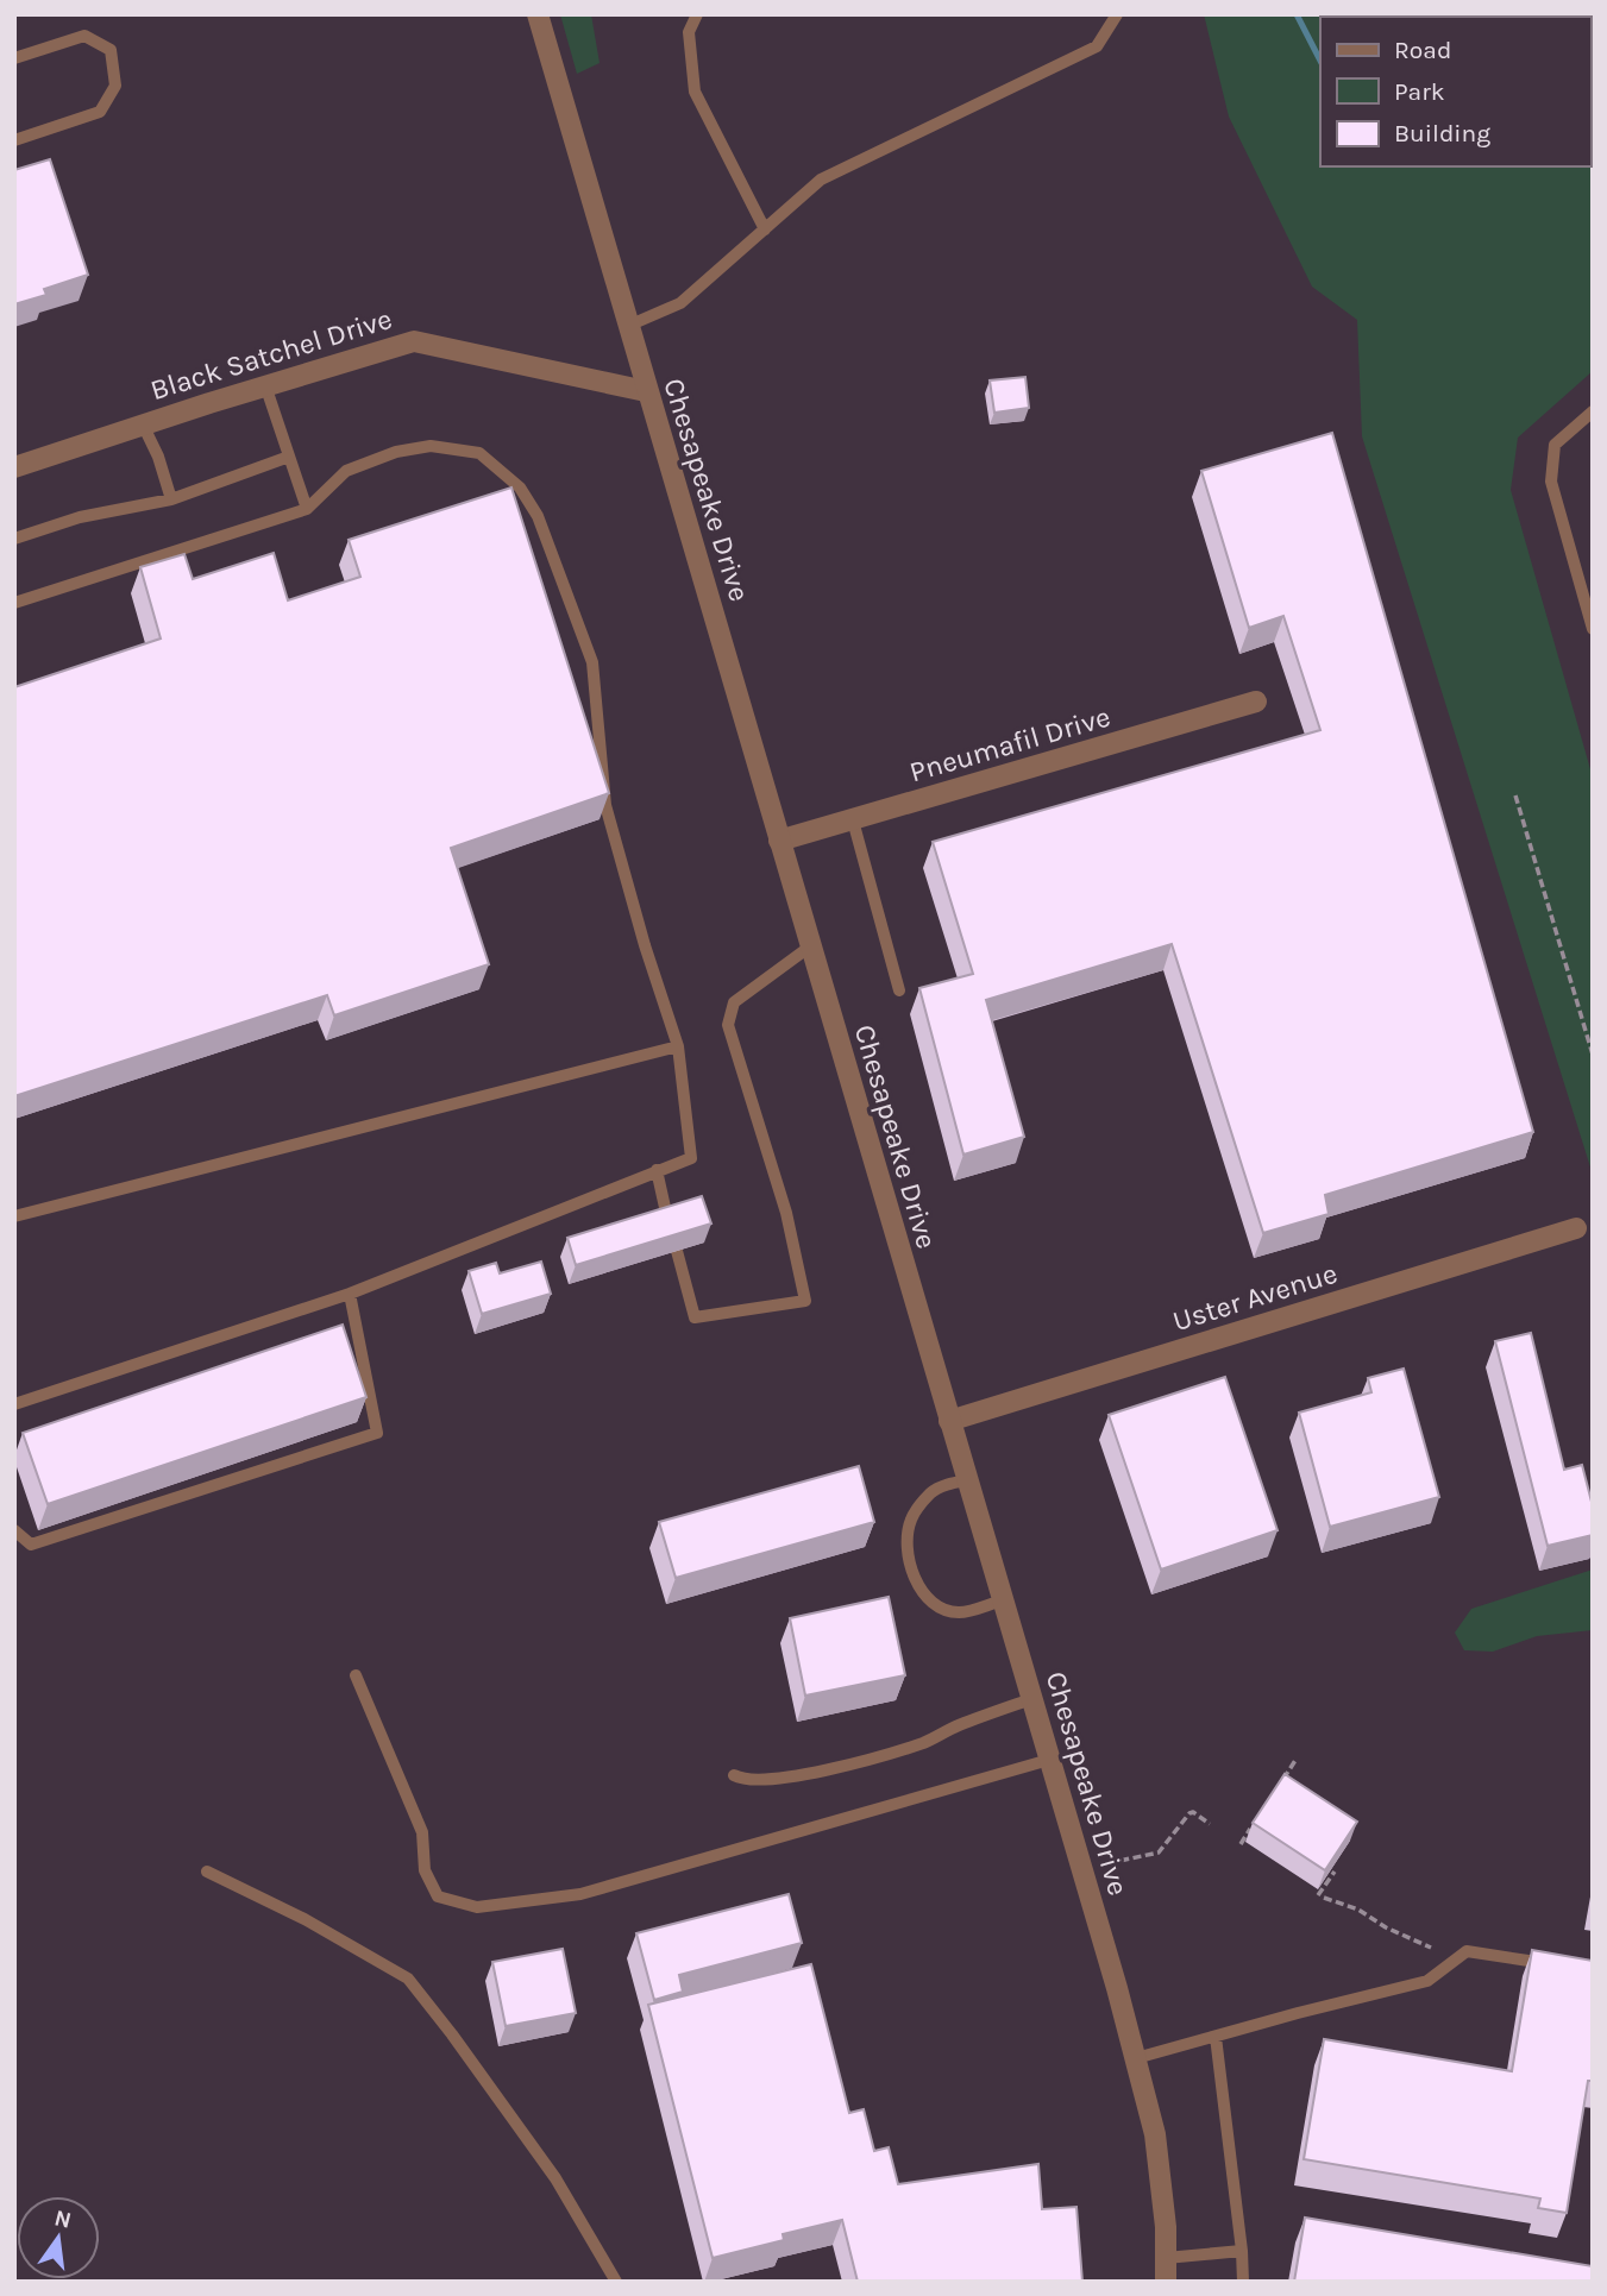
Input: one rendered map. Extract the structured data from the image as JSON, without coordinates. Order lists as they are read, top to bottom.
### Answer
{
  "streets": {
    "street": [
      "Black Satchel Drive",
      "Chesapeake Drive",
      "Pneumafil Drive",
      "Uster Avenue"
    ]
  },
  "crossings": [
    ["Black Satchel Drive", "Chesapeake Drive"],
    ["Chesapeake Drive", "Pneumafil Drive"],
    ["Chesapeake Drive", "Uster Avenue"]
  ],
  "legend": ["Road", "Park", "Building"],
  "north": "top"
}
